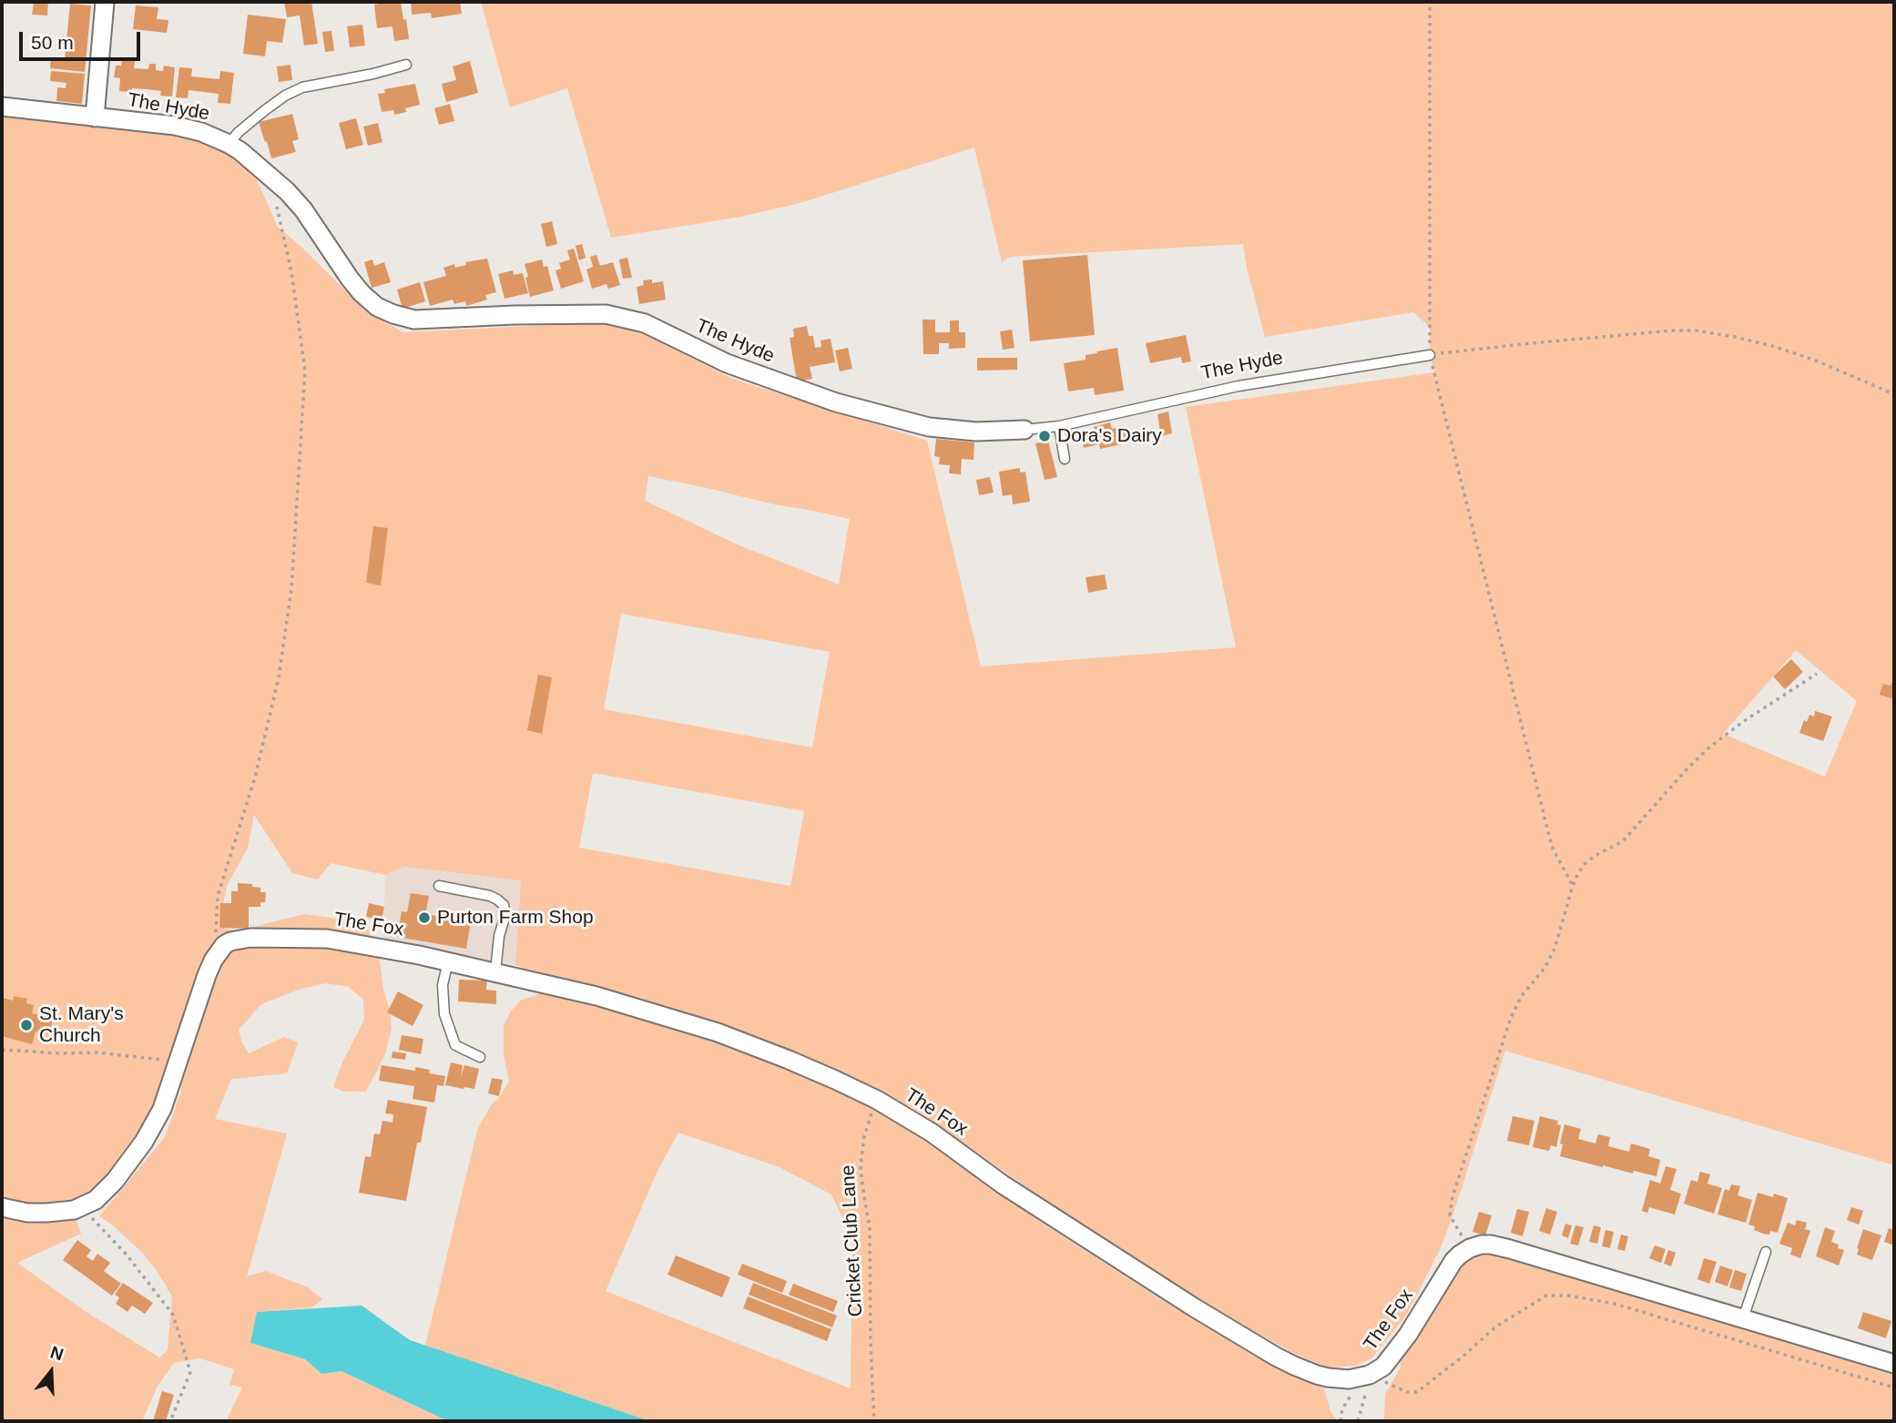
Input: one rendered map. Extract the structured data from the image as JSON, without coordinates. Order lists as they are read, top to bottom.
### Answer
{
  "streets": {
    "street": ["The Hyde", "The Fox"],
    "path": ["Cricket Club Lane"]
  },
  "crossings": [
    ["The Fox", "Cricket Club Lane"]
  ],
  "places": ["Dora's Dairy", "Purton Farm Shop", "St. Mary's Church"],
  "scale_bar": "50 m",
  "north": "top"
}
